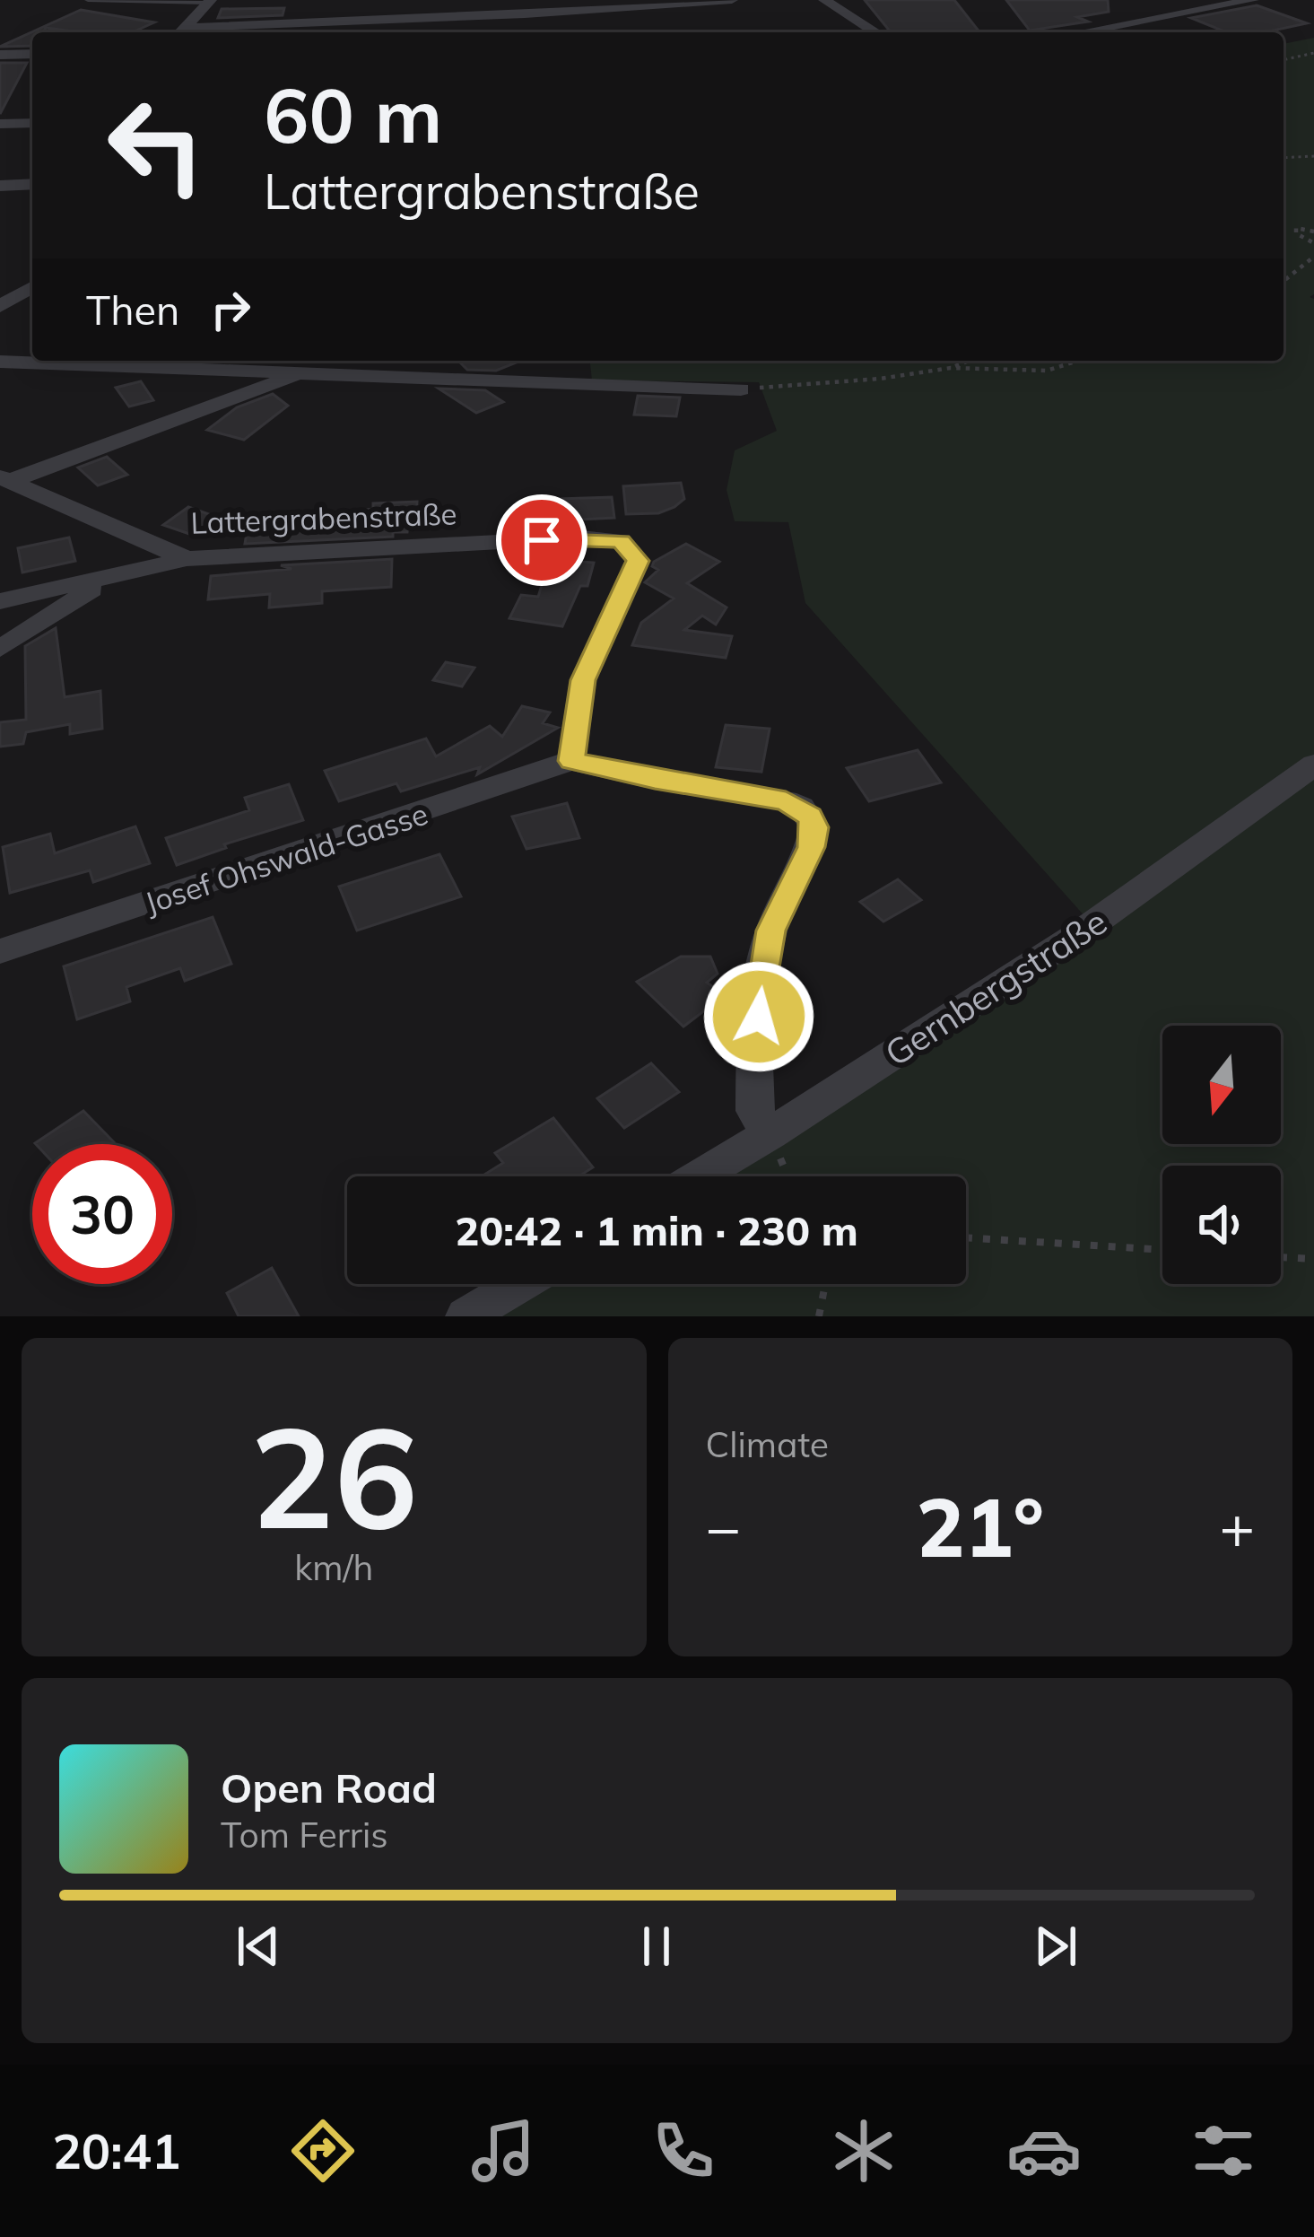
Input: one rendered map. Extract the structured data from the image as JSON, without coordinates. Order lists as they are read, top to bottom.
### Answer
{
  "streets": {
    "street": ["Lattergrabenstraße", "Josef Ohswald-Gasse", "Gernbergstraße"]
  },
  "crossings": [
    ["Lattergrabenstraße", "Josef Ohswald-Gasse"]
  ],
  "north": "bottom",
  "page": {
    "turn": ["60 m", "Lattergrabenstraße"],
    "then": "Then",
    "limit": "30",
    "trip": "20:42 · 1 min · 230 m",
    "tile": [
      ["26", "km/h"],
      "Climate"
    ],
    "heat": ["−", "21°", "+"],
    "song": ["Open Road", "Tom Ferris"],
    "tabs": "20:41"
  }
}
